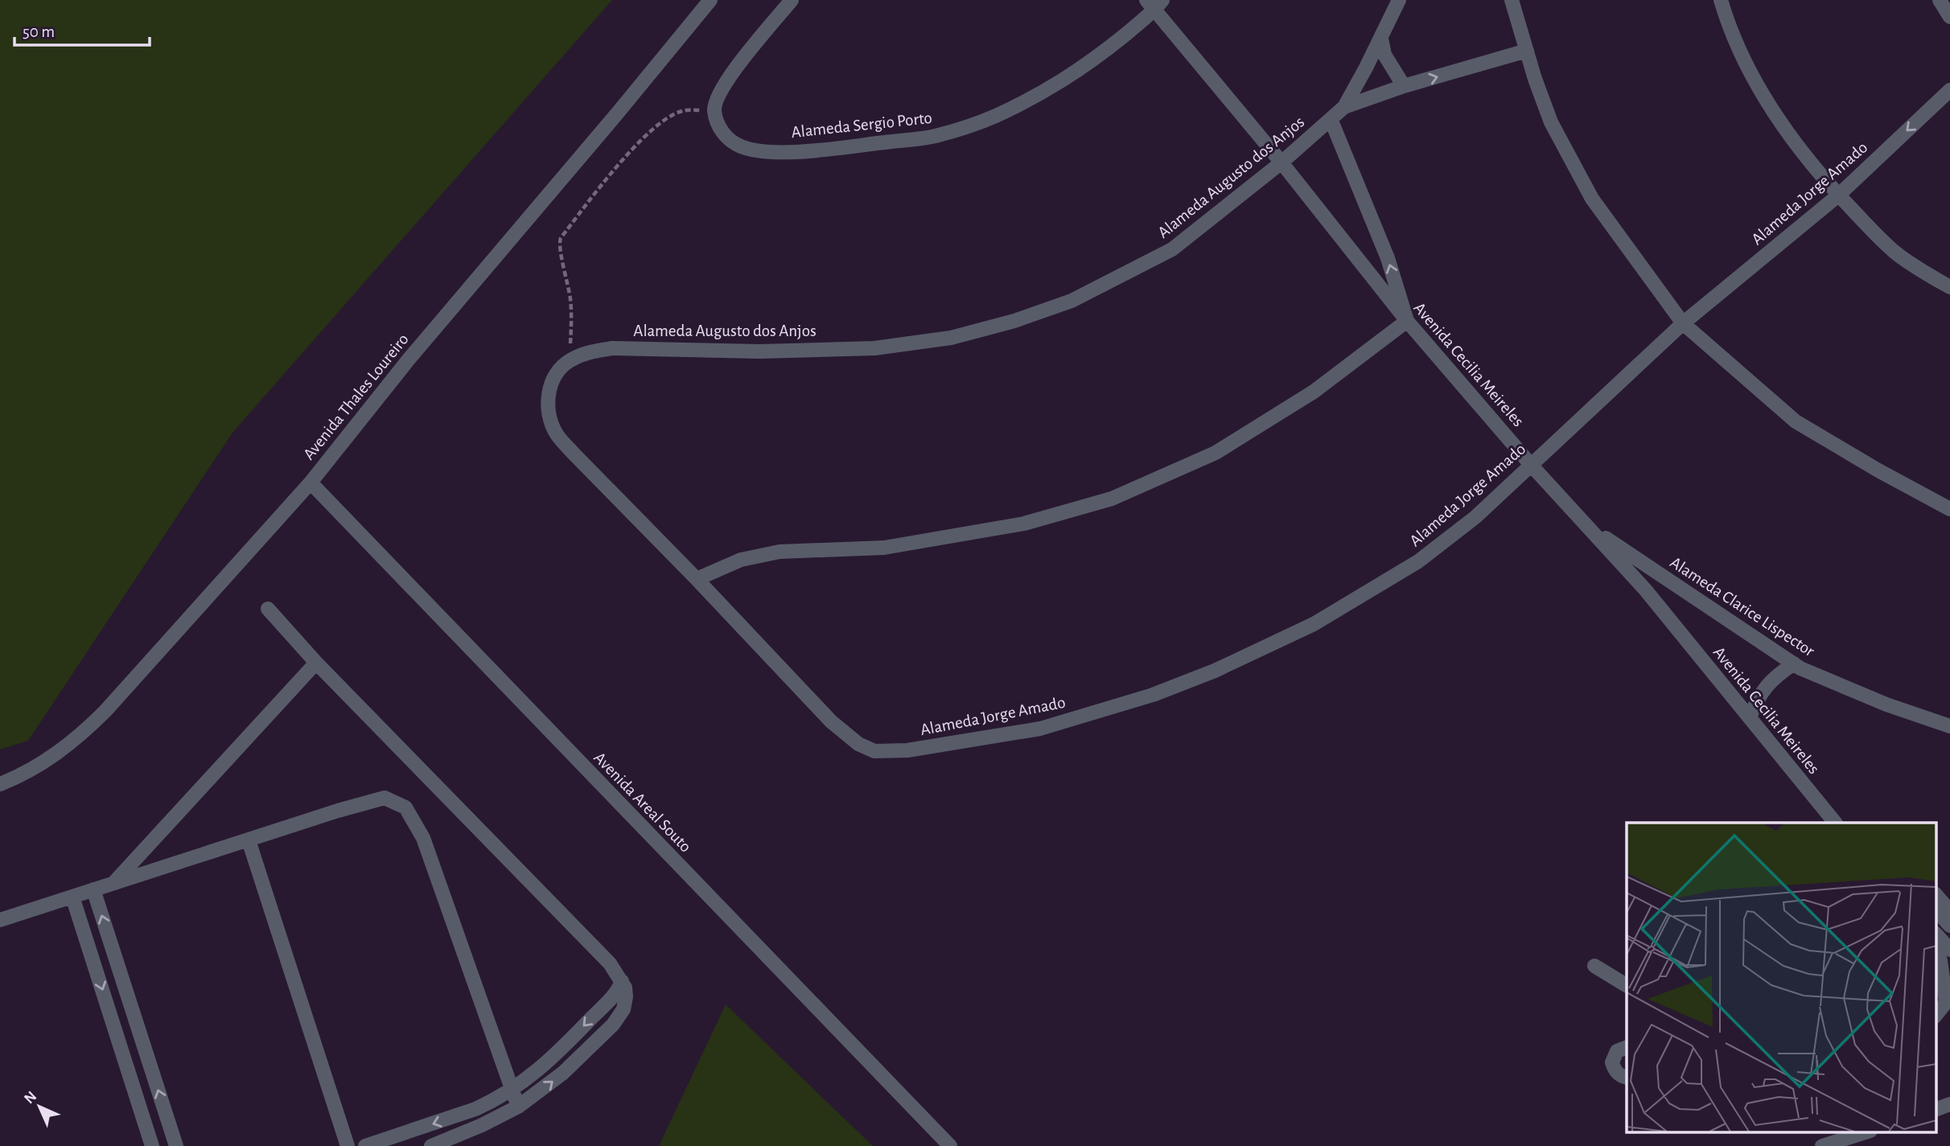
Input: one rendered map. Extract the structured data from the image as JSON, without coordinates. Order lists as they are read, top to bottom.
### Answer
{
  "streets": {
    "street": [
      "Alameda Sergio Porto",
      "Alameda Augusto dos Anjos",
      "Alameda Jorge Amado",
      "Avenida Cecilia Meireles",
      "Avenida Thales Loureiro",
      "Alameda Clarice Lispector",
      "Avenida Areal Souto"
    ]
  },
  "crossings": [
    ["Alameda Sergio Porto", "Avenida Cecilia Meireles"],
    ["Alameda Augusto dos Anjos", "Avenida Cecilia Meireles"],
    ["Alameda Jorge Amado", "Avenida Cecilia Meireles"],
    ["Avenida Cecilia Meireles", "Alameda Clarice Lispector"],
    ["Avenida Thales Loureiro", "Avenida Areal Souto"]
  ],
  "scale_bar": "50 m",
  "north": "top left"
}
